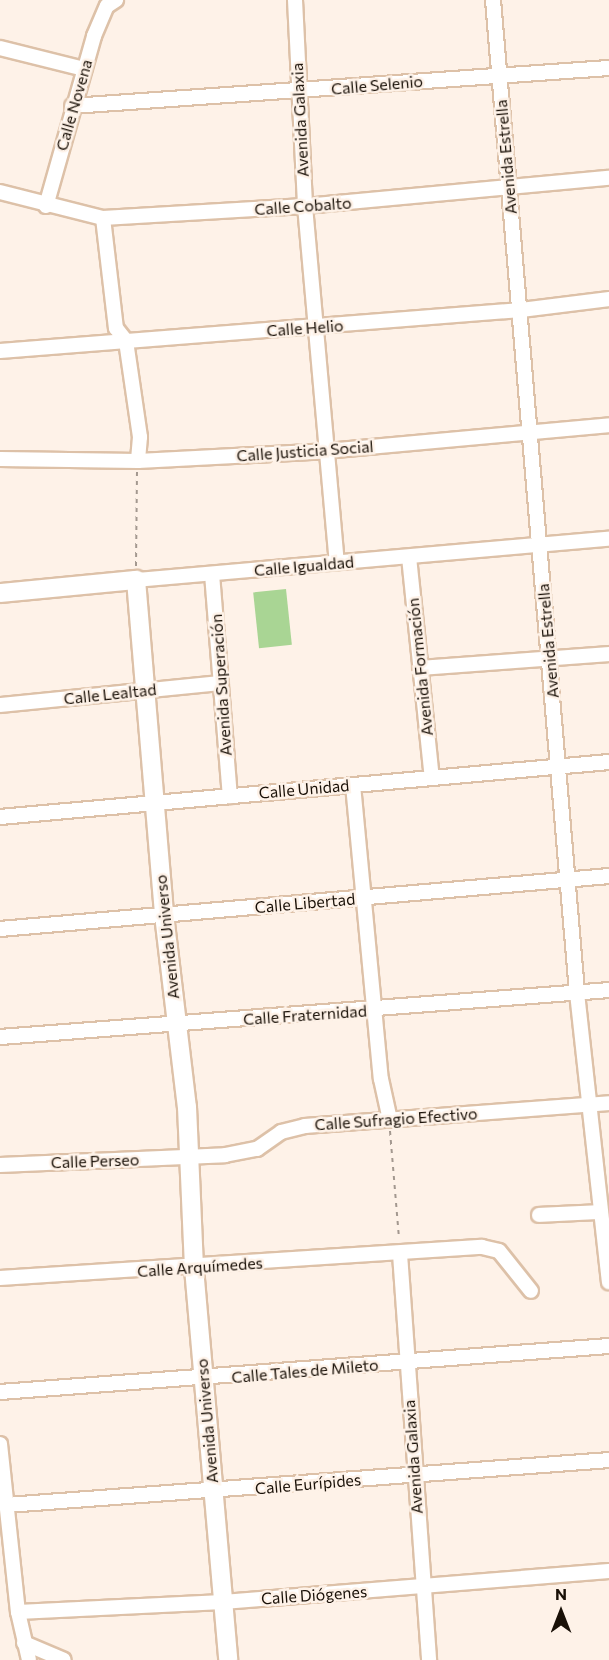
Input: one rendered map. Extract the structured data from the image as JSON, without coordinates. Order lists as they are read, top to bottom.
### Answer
{
  "streets": {
    "street": [
      "Calle Selenio",
      "Calle Novena",
      "Avenida Galaxia",
      "Avenida Estrella",
      "Calle Cobalto",
      "Calle Helio",
      "Calle Justicia Social",
      "Calle Igualdad",
      "Avenida Formación",
      "Avenida Superación",
      "Calle Lealtad",
      "Calle Unidad",
      "Calle Libertad",
      "Avenida Universo",
      "Calle Fraternidad",
      "Calle Sufragio Efectivo",
      "Calle Perseo",
      "Calle Arquímedes",
      "Calle Tales de Mileto",
      "Calle Eurípides",
      "Calle Diógenes"
    ]
  },
  "crossings": [
    ["Calle Selenio", "Calle Novena"],
    ["Calle Selenio", "Avenida Galaxia"],
    ["Calle Selenio", "Avenida Estrella"],
    ["Calle Novena", "Calle Cobalto"],
    ["Avenida Galaxia", "Calle Cobalto"],
    ["Avenida Galaxia", "Calle Helio"],
    ["Avenida Galaxia", "Calle Justicia Social"],
    ["Avenida Galaxia", "Calle Igualdad"],
    ["Avenida Galaxia", "Calle Arquímedes"],
    ["Avenida Galaxia", "Calle Tales de Mileto"],
    ["Avenida Galaxia", "Calle Eurípides"],
    ["Avenida Galaxia", "Calle Diógenes"],
    ["Avenida Estrella", "Calle Cobalto"],
    ["Avenida Estrella", "Calle Helio"],
    ["Avenida Estrella", "Calle Justicia Social"],
    ["Avenida Estrella", "Calle Igualdad"],
    ["Avenida Estrella", "Calle Unidad"],
    ["Avenida Estrella", "Calle Libertad"],
    ["Avenida Estrella", "Calle Fraternidad"],
    ["Avenida Estrella", "Calle Sufragio Efectivo"],
    ["Calle Igualdad", "Avenida Formación"],
    ["Calle Igualdad", "Avenida Superación"],
    ["Calle Igualdad", "Avenida Universo"],
    ["Avenida Formación", "Calle Unidad"],
    ["Avenida Superación", "Calle Lealtad"],
    ["Avenida Superación", "Calle Unidad"],
    ["Calle Lealtad", "Avenida Universo"],
    ["Calle Unidad", "Avenida Universo"],
    ["Calle Libertad", "Avenida Universo"],
    ["Avenida Universo", "Calle Fraternidad"],
    ["Avenida Universo", "Calle Sufragio Efectivo"],
    ["Avenida Universo", "Calle Perseo"],
    ["Avenida Universo", "Calle Arquímedes"],
    ["Avenida Universo", "Calle Tales de Mileto"],
    ["Avenida Universo", "Calle Eurípides"],
    ["Avenida Universo", "Calle Diógenes"],
    ["Calle Sufragio Efectivo", "Calle Perseo"]
  ],
  "north": "top"
}
